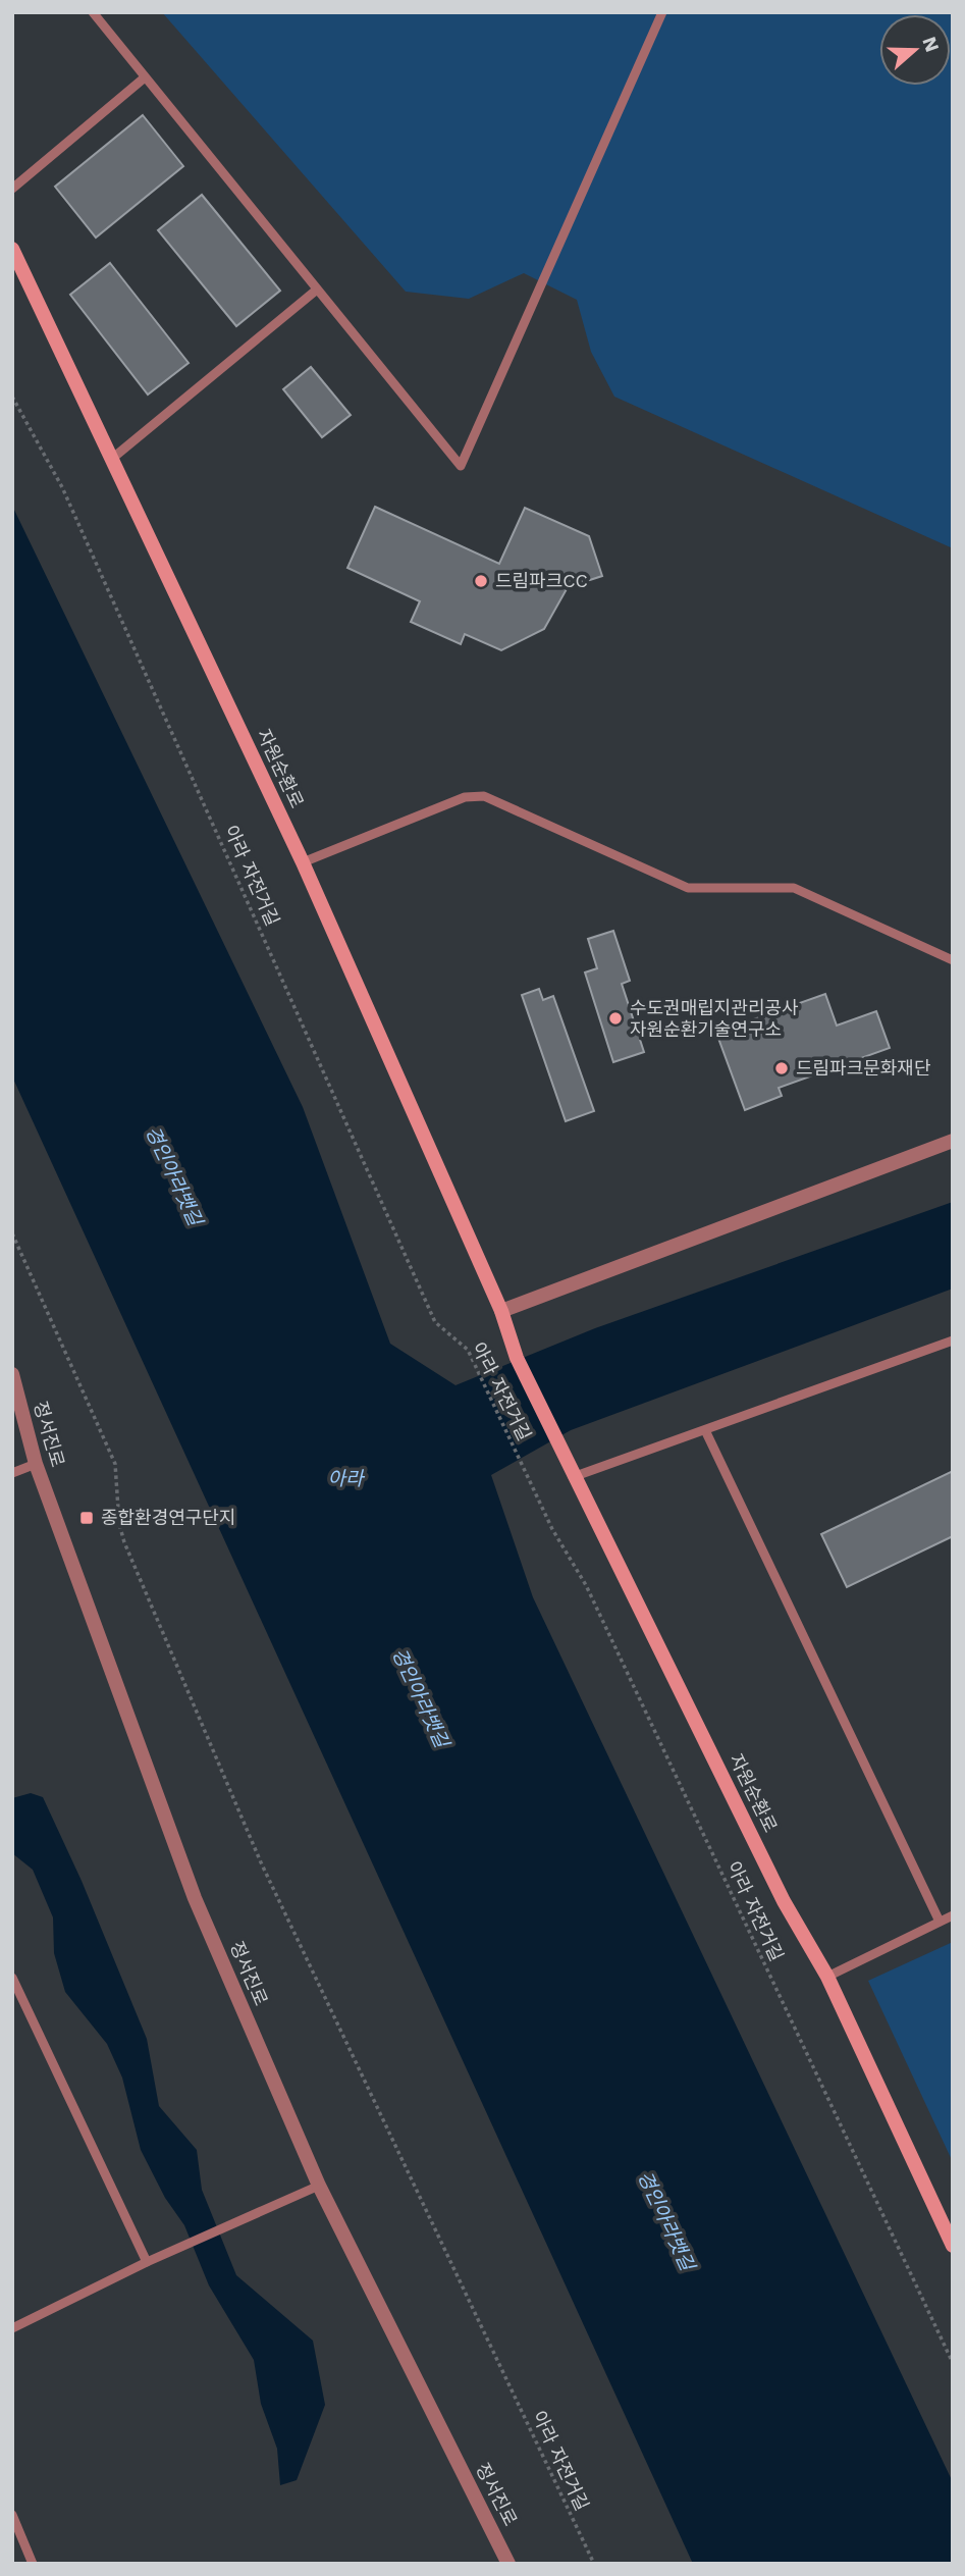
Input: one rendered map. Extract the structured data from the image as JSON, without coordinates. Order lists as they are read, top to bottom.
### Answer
{
  "streets": {
    "main road": ["자원순환로"],
    "street": ["정서진로"],
    "path": ["아라 자전거길"]
  },
  "water": ["경인아라뱃길", "아라"],
  "places": {
    "other": ["드림파크CC", "수도권매립지관리공사 자원순환기술연구소", "드림파크문화재단"],
    "transit": ["종합환경연구단지"]
  },
  "north": "right"
}
